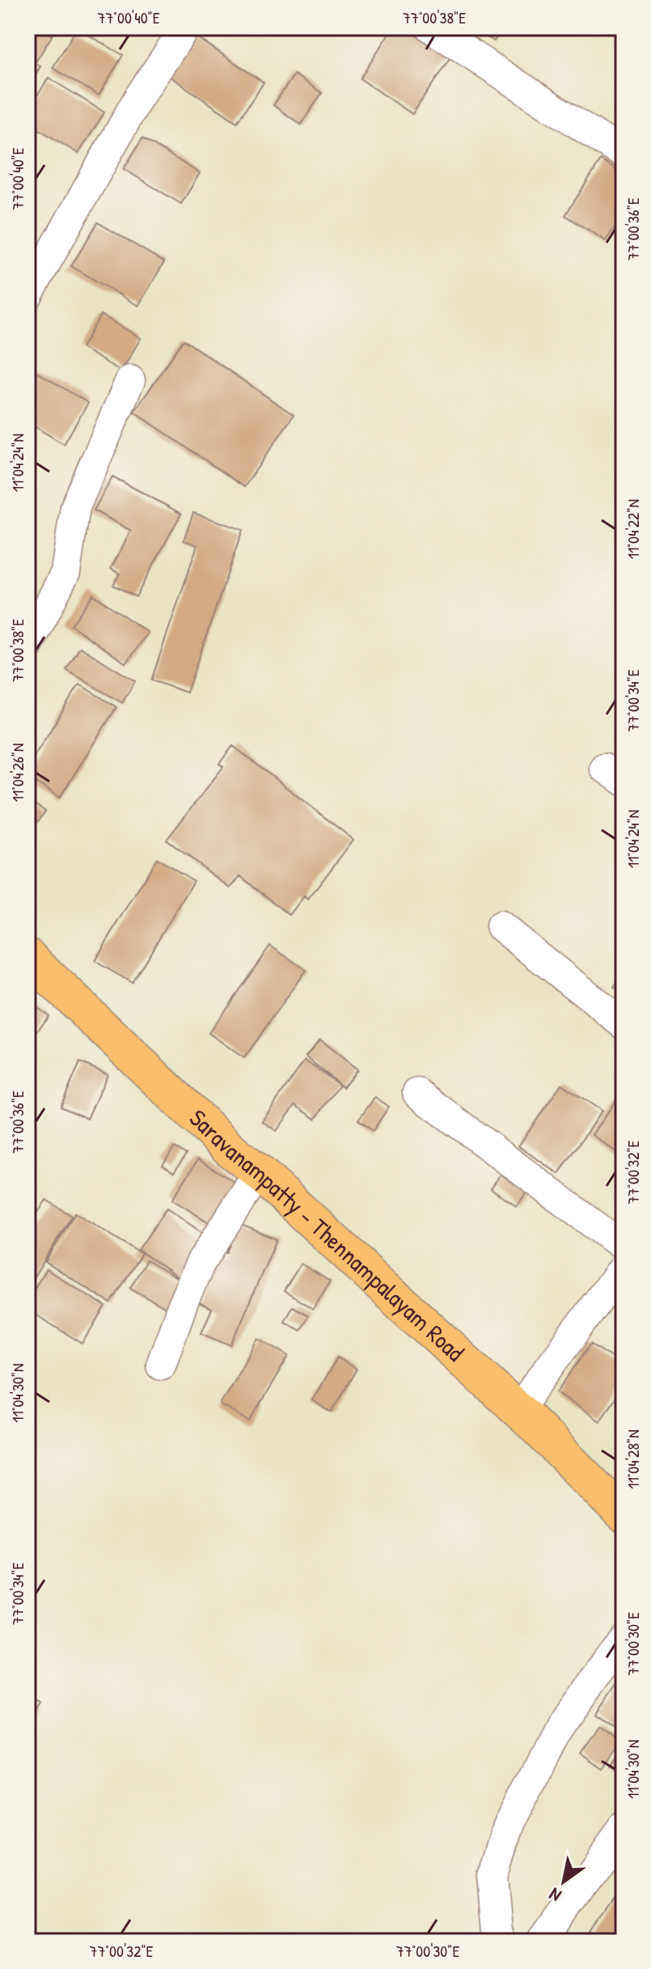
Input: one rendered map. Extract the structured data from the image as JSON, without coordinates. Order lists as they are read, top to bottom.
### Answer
{
  "streets": {
    "main road": ["Saravanampatty - Thennampalayam Road"]
  },
  "north": "bottom left",
  "coordinates": [
    "77°00'40\"E",
    "77°00'38\"E",
    "77°00'36\"E",
    "11°04'24\"N",
    "11°04'22\"N",
    "77°00'34\"E",
    "11°04'26\"N",
    "77°00'32\"E",
    "11°04'30\"N",
    "11°04'28\"N",
    "77°00'30\"E"
  ]
}
